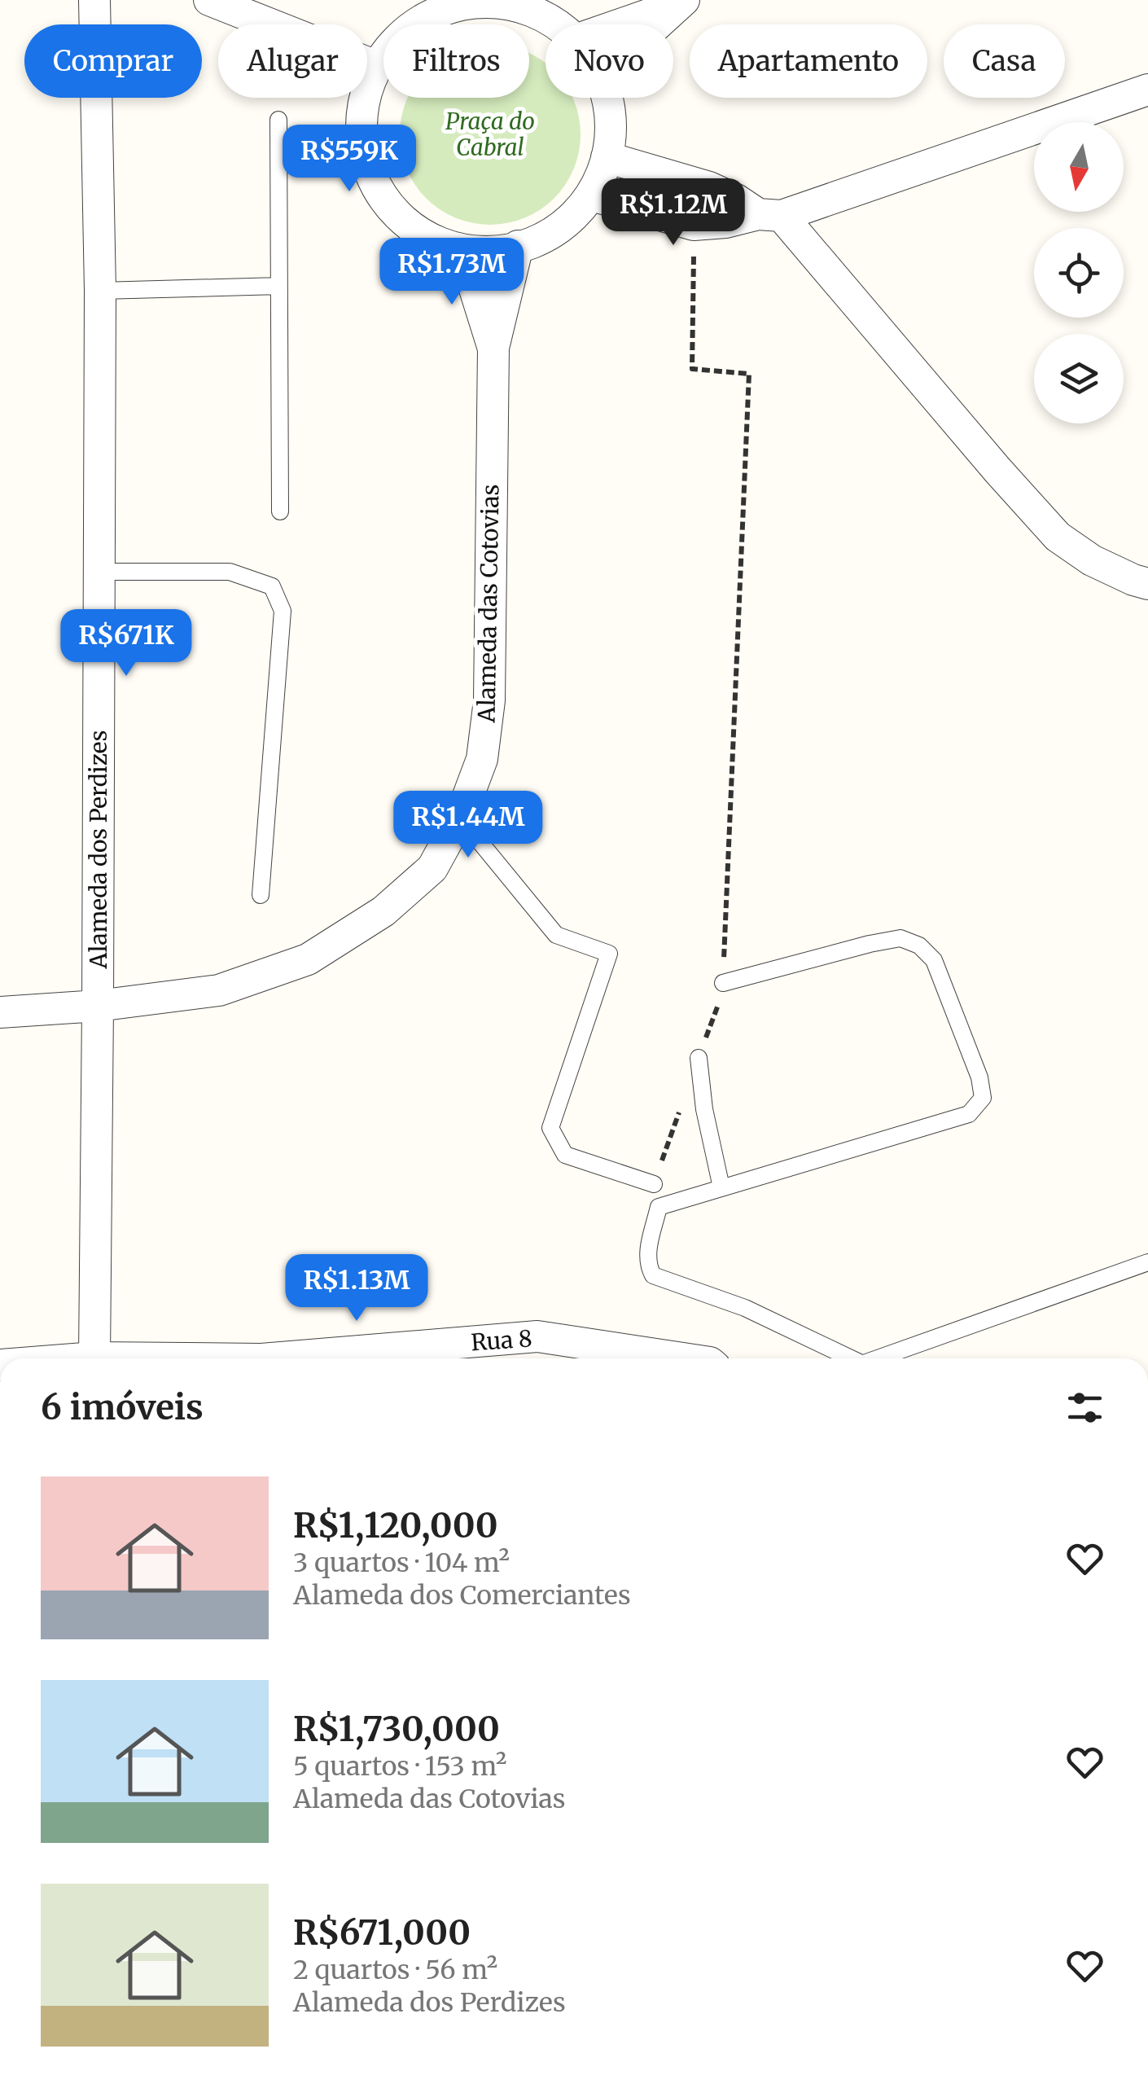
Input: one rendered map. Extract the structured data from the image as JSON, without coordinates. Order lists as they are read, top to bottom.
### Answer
{
  "streets": {
    "street": ["Alameda das Cotovias", "Alameda dos Perdizes", "Rua 8"]
  },
  "crossings": [
    ["Alameda das Cotovias", "Alameda dos Perdizes"]
  ],
  "parks": ["Praça do Cabral"],
  "north": "bottom",
  "page": {
    "chip": [
      "Comprar",
      "Alugar",
      "Filtros",
      "Novo",
      "Apartamento",
      "Casa"
    ],
    "price": [
      "R$559K",
      "R$1.12M",
      "R$1.73M",
      "R$671K",
      "R$1.44M",
      "R$1.13M"
    ],
    "heading": "6 imóveis",
    "list": [
      {
        "name": "R$1,120,000",
        "note": "3 quartos · 104 m² · Alameda dos Comerciantes"
      },
      {
        "name": "R$1,730,000",
        "note": "5 quartos · 153 m² · Alameda das Cotovias"
      },
      {
        "name": "R$671,000",
        "note": "2 quartos · 56 m² · Alameda dos Perdizes"
      }
    ]
  }
}
